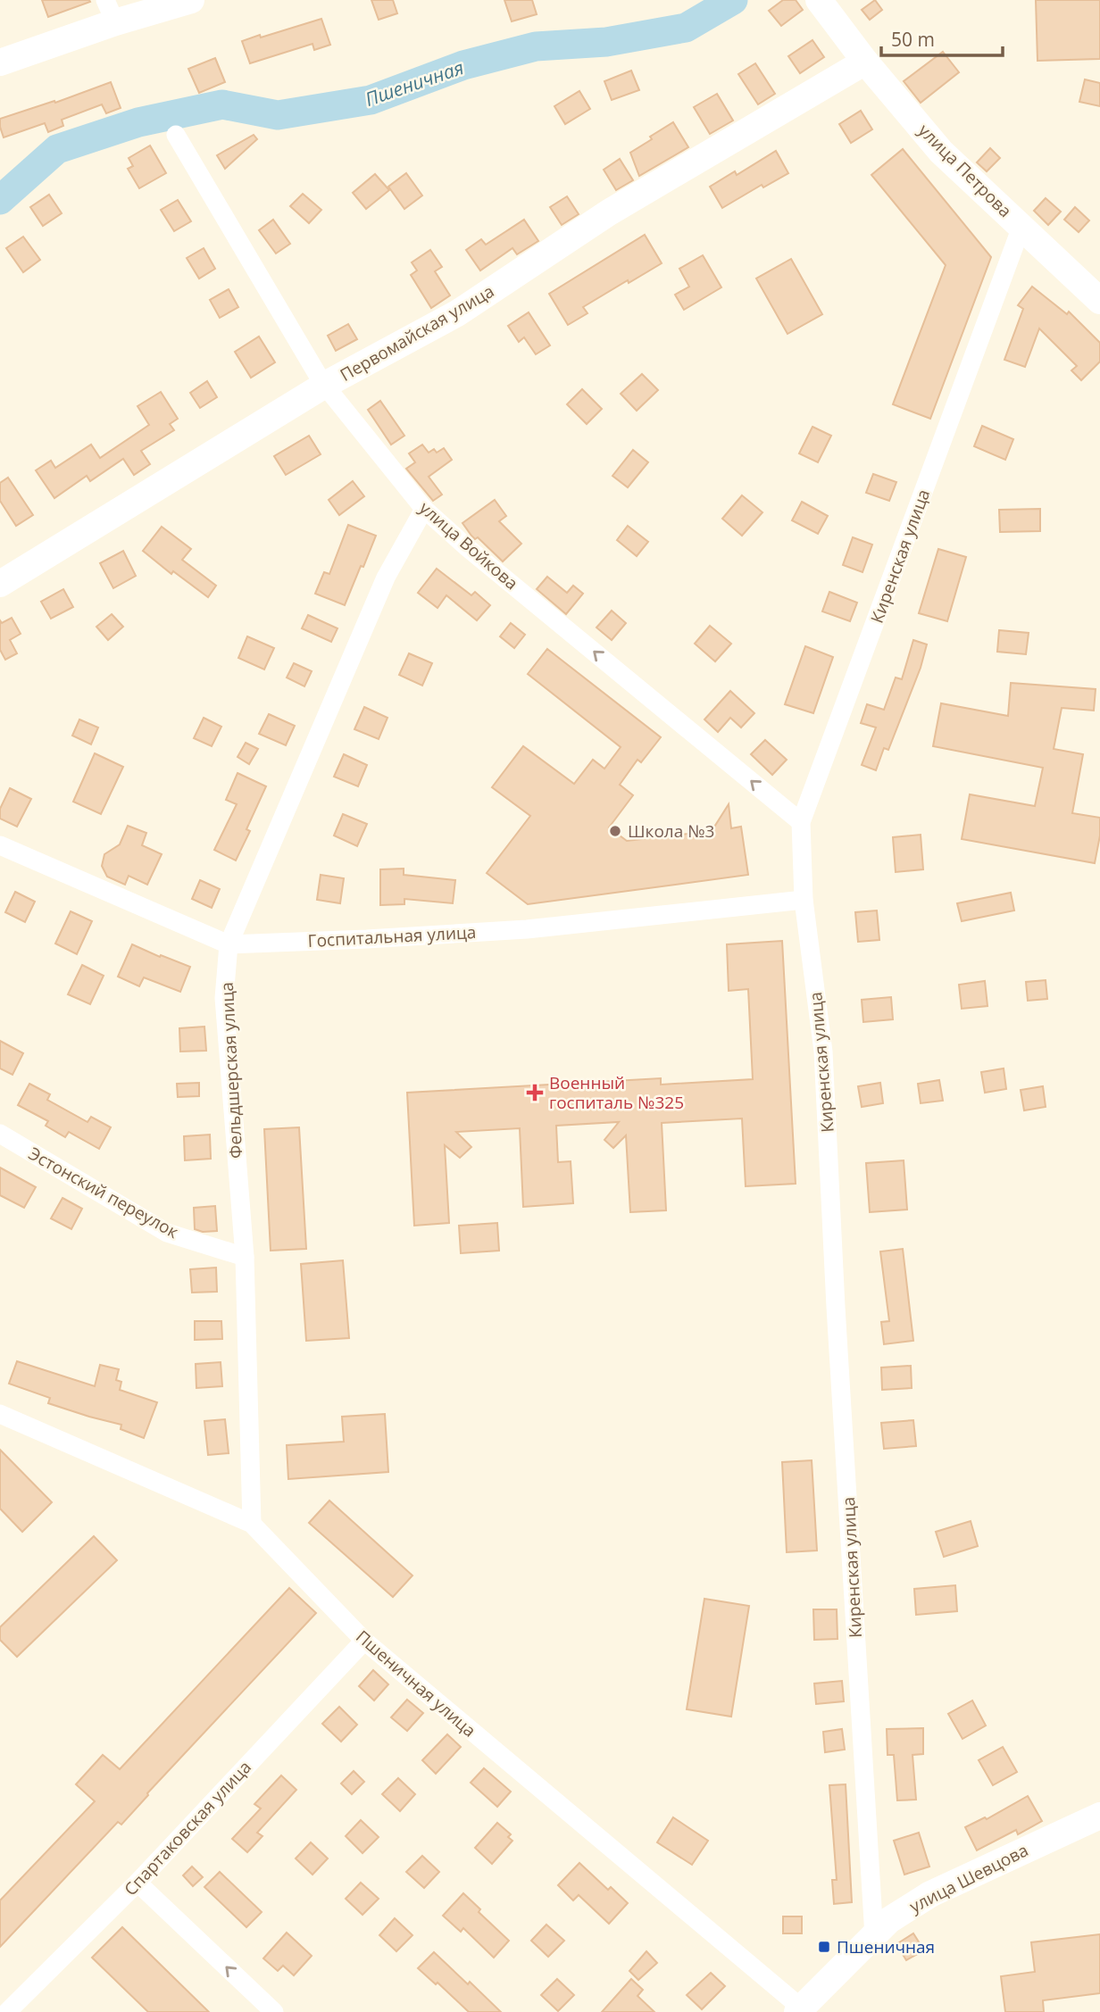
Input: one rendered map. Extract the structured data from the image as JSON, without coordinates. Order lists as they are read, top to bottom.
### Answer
{
  "streets": {
    "street": [
      "улица Петрова",
      "Первомайская улица",
      "улица Войкова",
      "Киренская улица",
      "Госпитальная улица",
      "Фельдшерская улица",
      "Эстонский переулок",
      "Пшеничная улица",
      "Спартаковская улица",
      "улица Шевцова"
    ]
  },
  "crossings": [
    ["улица Петрова", "Первомайская улица"],
    ["улица Петрова", "Киренская улица"],
    ["Первомайская улица", "улица Войкова"],
    ["улица Войкова", "Киренская улица"],
    ["улица Войкова", "Фельдшерская улица"],
    ["Киренская улица", "Госпитальная улица"],
    ["Киренская улица", "улица Шевцова"],
    ["Госпитальная улица", "Фельдшерская улица"],
    ["Фельдшерская улица", "Эстонский переулок"],
    ["Фельдшерская улица", "Пшеничная улица"],
    ["Пшеничная улица", "Спартаковская улица"],
    ["Пшеничная улица", "улица Шевцова"]
  ],
  "one_way": ["улица Войкова"],
  "water": ["Пшеничная"],
  "places": {
    "other": ["Школа №3"],
    "health": ["Военный госпиталь №325"],
    "transit": ["Пшеничная"]
  },
  "scale_bar": "50 m"
}
